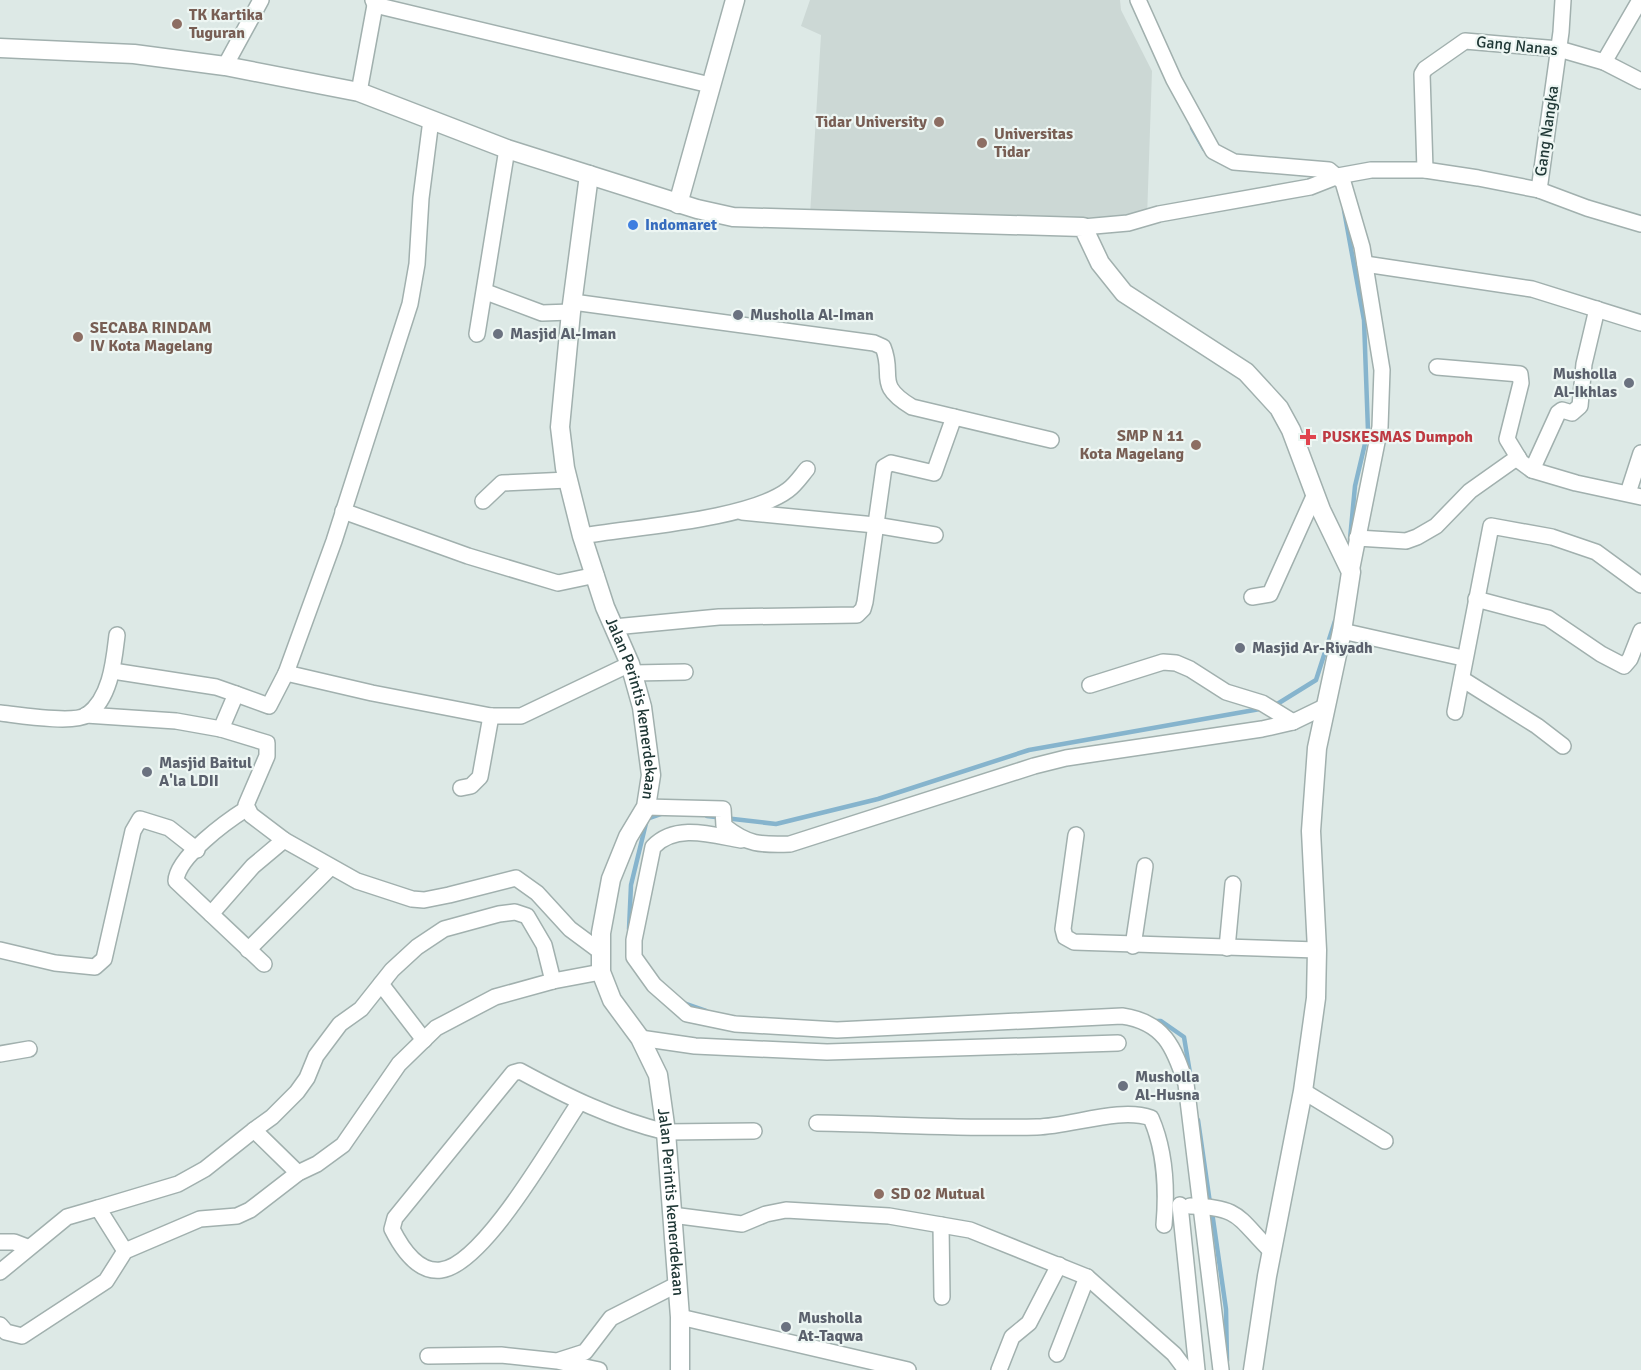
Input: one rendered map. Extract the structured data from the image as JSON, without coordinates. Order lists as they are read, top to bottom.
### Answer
{
  "streets": {
    "street": ["Gang Nanas", "Gang Nangka", "Jalan Perintis kemerdekaan"]
  },
  "crossings": [
    ["Gang Nanas", "Gang Nangka"]
  ],
  "places": {
    "other": [
      "TK Kartika Tuguran",
      "Tidar University",
      "Universitas Tidar",
      "Indomaret",
      "Musholla Al-Iman",
      "Masjid Al-Iman",
      "SECABA RINDAM IV Kota Magelang",
      "Musholla Al-Ikhlas",
      "SMP N 11 Kota Magelang",
      "Masjid Ar-Riyadh",
      "Masjid Baitul A'la LDII",
      "Musholla Al-Husna",
      "SD 02 Mutual",
      "Musholla At-Taqwa"
    ],
    "health": ["PUSKESMAS Dumpoh"]
  }
}
